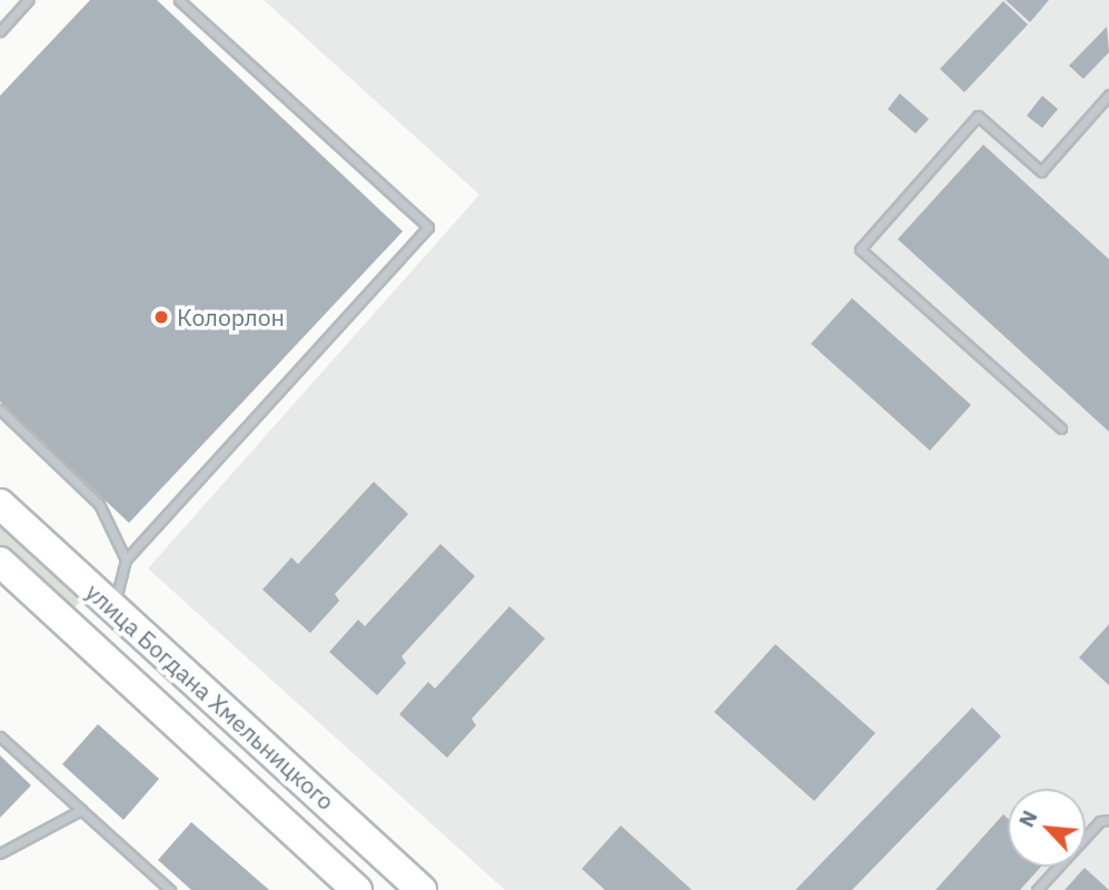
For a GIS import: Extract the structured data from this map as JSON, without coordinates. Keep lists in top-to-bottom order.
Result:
{
  "streets": {
    "highway": ["улица Богдана Хмельницкого"]
  },
  "places": ["Колорлон"],
  "north": "top left"
}
